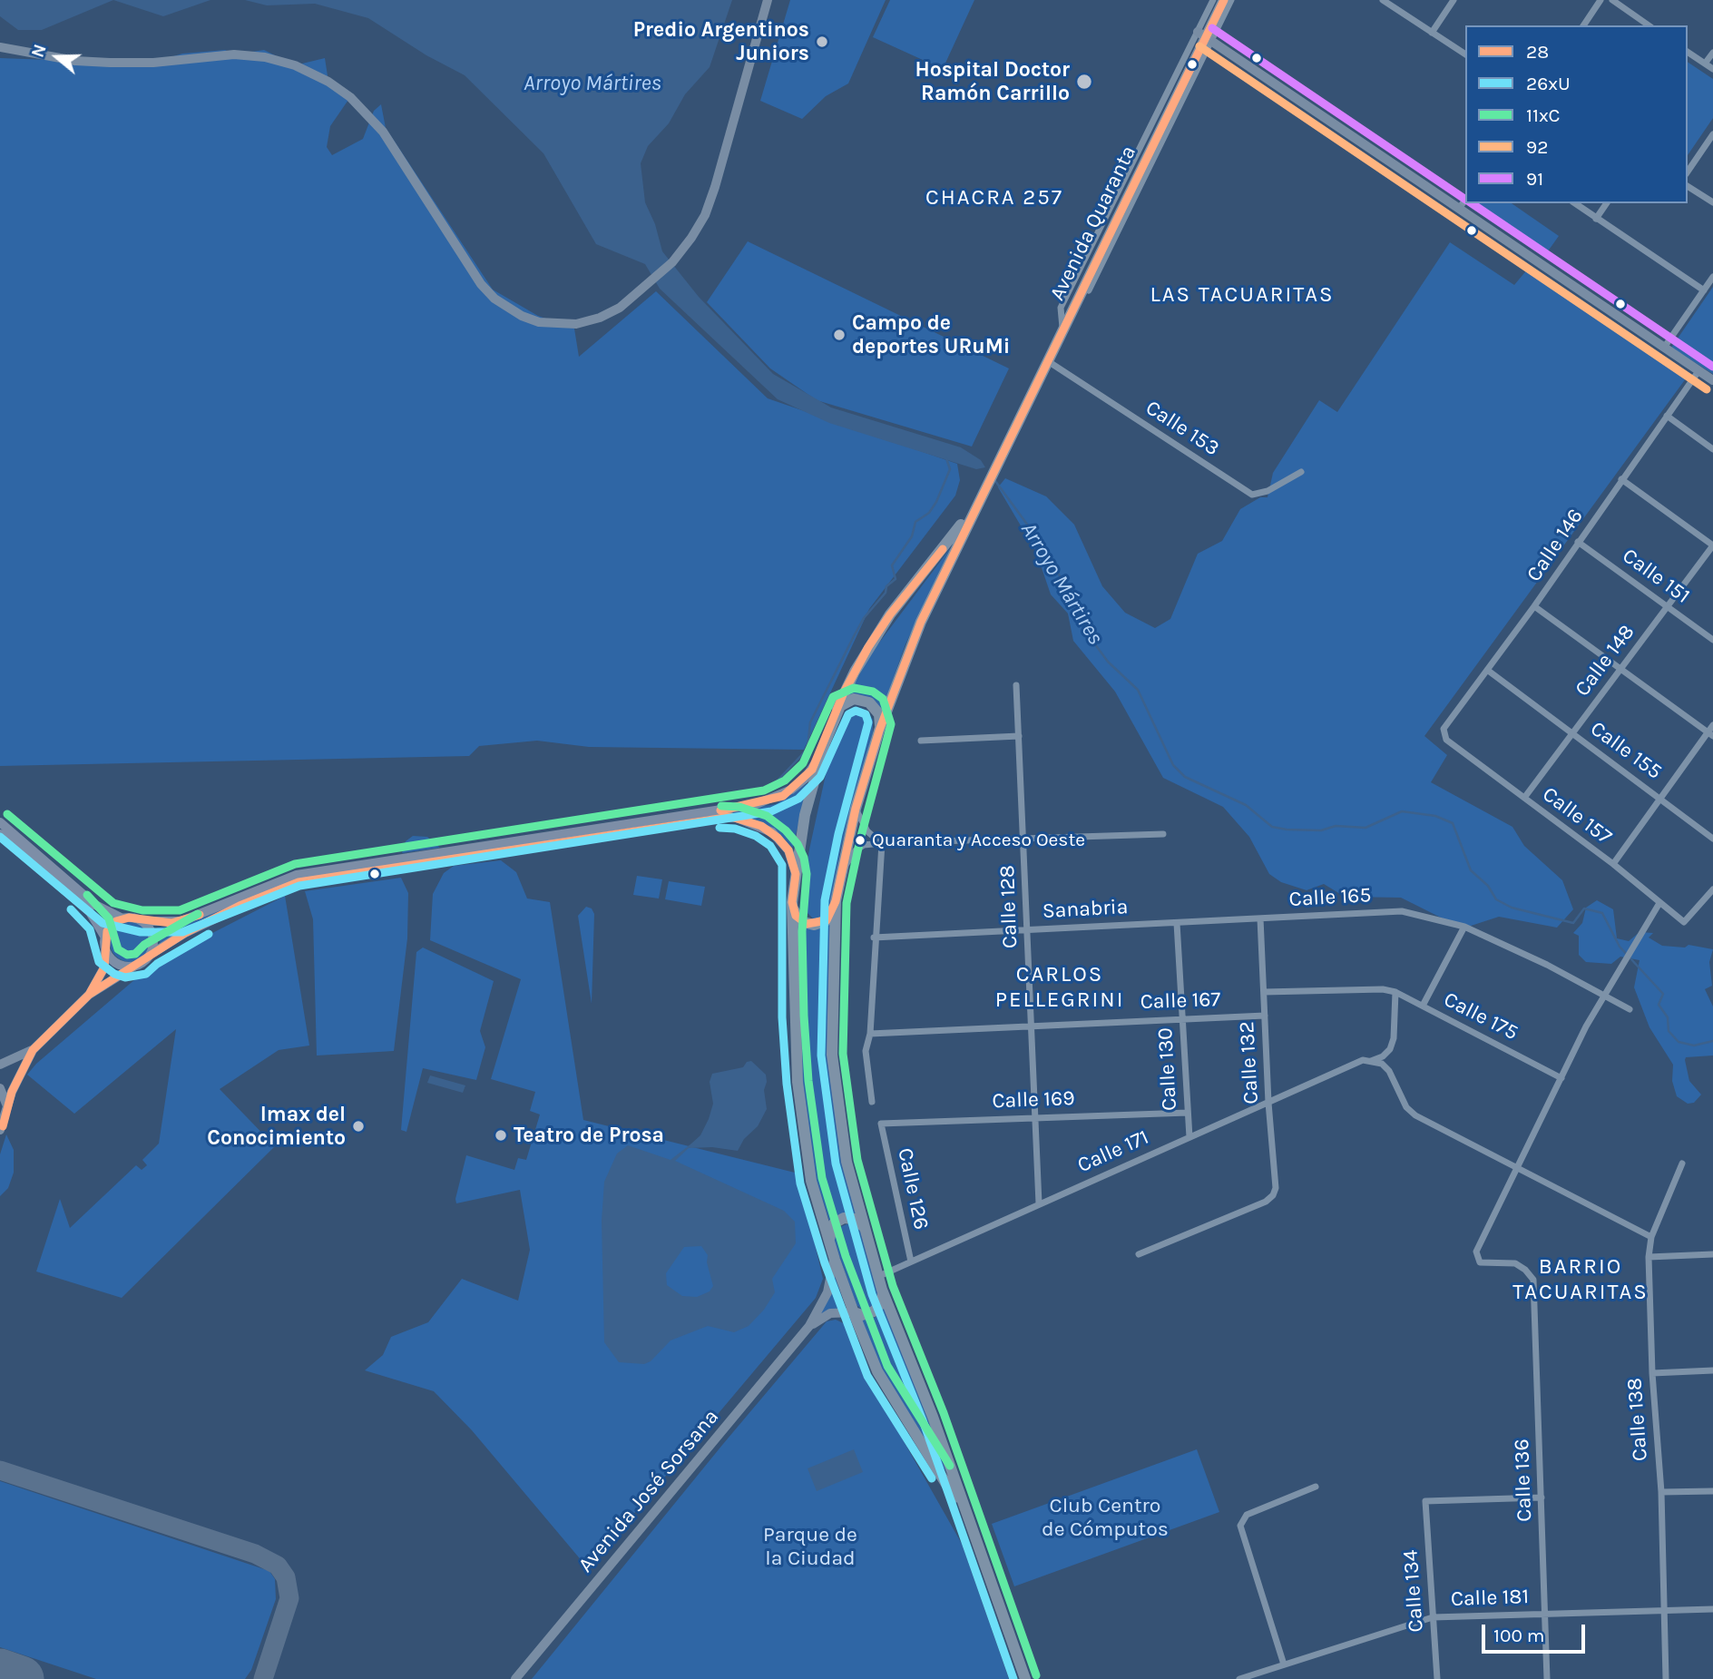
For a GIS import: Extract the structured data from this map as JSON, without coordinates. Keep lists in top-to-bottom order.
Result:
{
  "streets": {
    "highway": ["Avenida Quaranta"],
    "main road": ["Avenida José Sorsana"],
    "street": [
      "Calle 153",
      "Calle 146",
      "Calle 151",
      "Calle 148",
      "Calle 155",
      "Calle 157",
      "Calle 165",
      "Calle 128",
      "Sanabria",
      "Calle 167",
      "Calle 175",
      "Calle 132",
      "Calle 130",
      "Calle 169",
      "Calle 171",
      "Calle 126",
      "Calle 138",
      "Calle 136",
      "Calle 134",
      "Calle 181"
    ]
  },
  "crossings": [
    ["Avenida Quaranta", "Calle 153"],
    ["Calle 146", "Calle 151"],
    ["Calle 146", "Calle 155"],
    ["Calle 146", "Calle 157"],
    ["Calle 151", "Calle 148"],
    ["Calle 148", "Calle 155"],
    ["Calle 148", "Calle 157"],
    ["Calle 165", "Sanabria"],
    ["Calle 165", "Calle 132"],
    ["Calle 128", "Sanabria"],
    ["Calle 128", "Calle 167"],
    ["Calle 128", "Calle 169"],
    ["Calle 128", "Calle 171"],
    ["Sanabria", "Calle 132"],
    ["Sanabria", "Calle 130"],
    ["Calle 167", "Calle 132"],
    ["Calle 167", "Calle 130"],
    ["Calle 175", "Calle 132"],
    ["Calle 132", "Calle 171"],
    ["Calle 130", "Calle 169"],
    ["Calle 130", "Calle 171"],
    ["Calle 169", "Calle 126"],
    ["Calle 171", "Calle 126"],
    ["Calle 138", "Calle 181"],
    ["Calle 136", "Calle 134"],
    ["Calle 136", "Calle 181"],
    ["Calle 134", "Calle 181"]
  ],
  "districts": [
    "CHACRA 257",
    "LAS TACUARITAS",
    "CARLOS PELLEGRINI",
    "BARRIO TACUARITAS"
  ],
  "water": ["Arroyo Mártires"],
  "parks": ["Club Centro de Cómputos", "Parque de la Ciudad"],
  "places": [
    "Predio Argentinos Juniors",
    "Hospital Doctor Ramón Carrillo",
    "Campo de deportes URuMi",
    "Quaranta y Acceso Oeste",
    "Imax del Conocimiento",
    "Teatro de Prosa"
  ],
  "lines": [
    "transit line 28",
    "transit line 91",
    "transit line 92",
    "transit line 11xC",
    "transit line 26xU"
  ],
  "legend": [
    "28",
    "26xU",
    "11xC",
    "92",
    "91"
  ],
  "scale_bar": "100 m",
  "north": "left"
}
